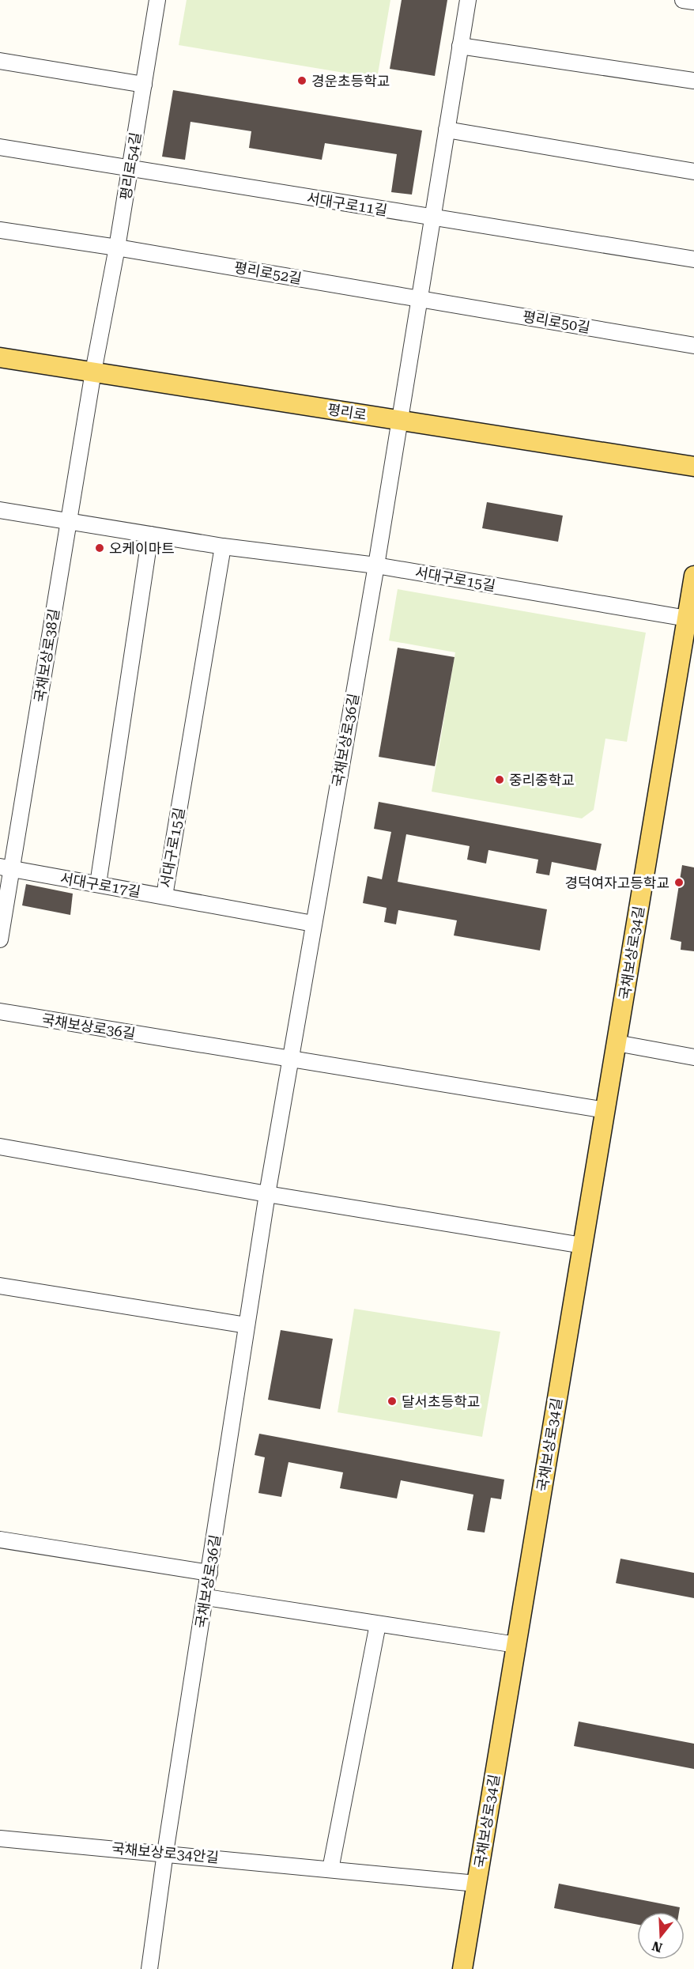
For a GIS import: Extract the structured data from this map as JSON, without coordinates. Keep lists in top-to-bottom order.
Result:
{
  "streets": {
    "main road": ["평리로", "국채보상로34길"],
    "street": [
      "평리로54길",
      "서대구로11길",
      "평리로52길",
      "평리로50길",
      "서대구로15길",
      "국채보상로38길",
      "국채보상로36길",
      "서대구로17길",
      "국채보상로34안길"
    ]
  },
  "crossings": [
    ["평리로54길", "서대구로11길"],
    ["평리로54길", "평리로52길"],
    ["평리로54길", "평리로"],
    ["평리로54길", "국채보상로38길"],
    ["평리로52길", "평리로50길"],
    ["평리로", "국채보상로38길"],
    ["평리로", "국채보상로36길"],
    ["서대구로15길", "국채보상로38길"],
    ["서대구로15길", "국채보상로36길"],
    ["서대구로15길", "서대구로17길"],
    ["서대구로15길", "국채보상로34길"],
    ["국채보상로38길", "서대구로17길"],
    ["국채보상로36길", "서대구로17길"],
    ["국채보상로36길", "국채보상로34안길"],
    ["국채보상로34길", "국채보상로34안길"]
  ],
  "places": [
    "경운초등학교",
    "오케이마트",
    "중리중학교",
    "경덕여자고등학교",
    "달서초등학교"
  ],
  "north": "bottom"
}
